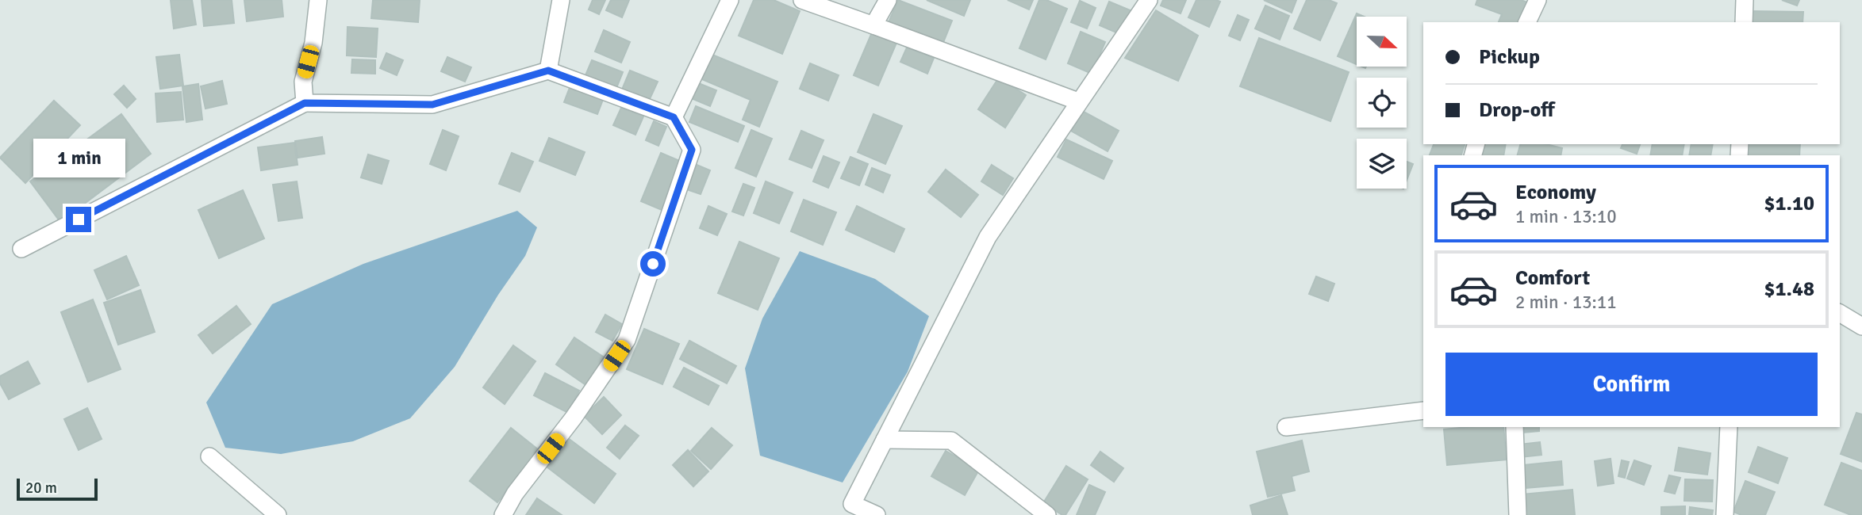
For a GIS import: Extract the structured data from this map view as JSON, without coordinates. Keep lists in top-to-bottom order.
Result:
{
  "scale_bar": "20 m",
  "north": "right",
  "page": {
    "banner": ["Pickup", "Drop-off"],
    "bubble": "1 min",
    "list": [
      {
        "name": "Economy",
        "note": "1 min · 13:10",
        "value": "$1.10"
      },
      {
        "name": "Comfort",
        "note": "2 min · 13:11",
        "value": "$1.48"
      }
    ],
    "buttons": "Confirm",
    "scale": "20 m"
  }
}
